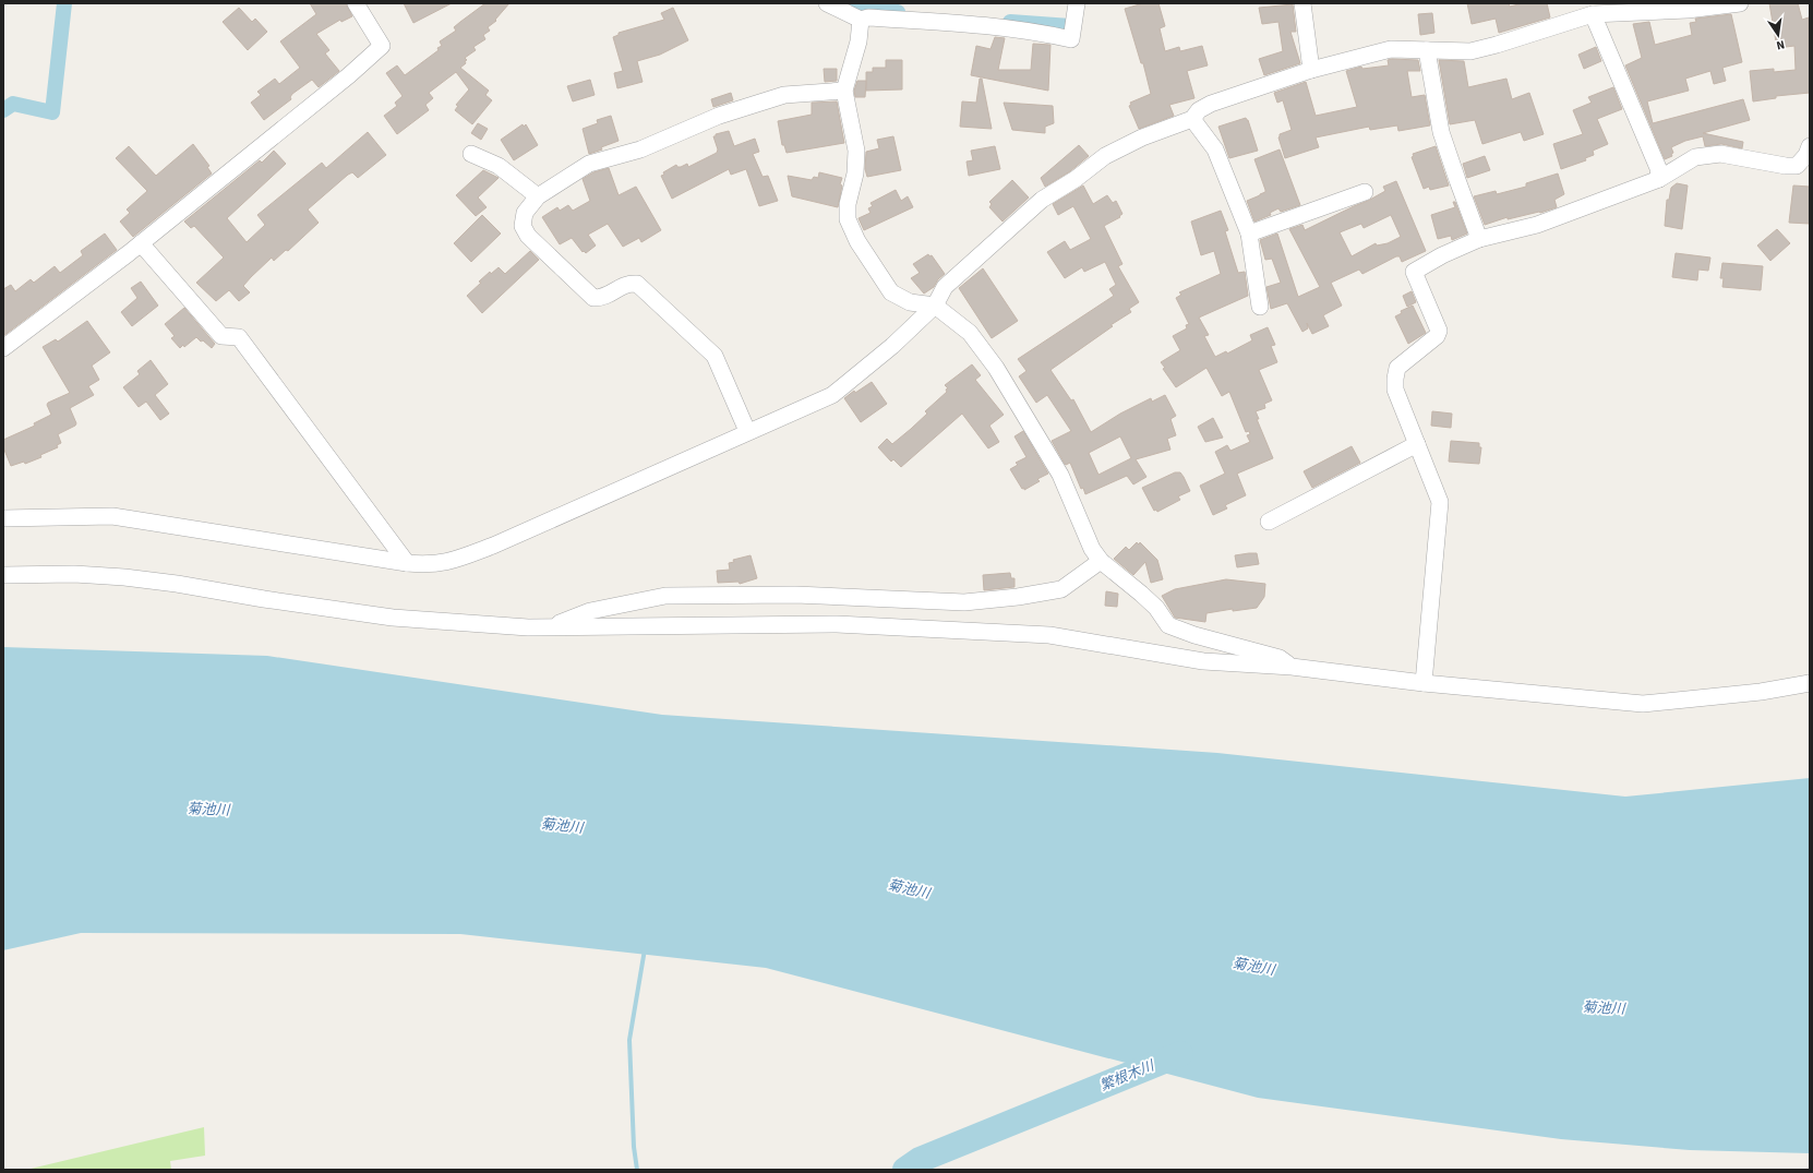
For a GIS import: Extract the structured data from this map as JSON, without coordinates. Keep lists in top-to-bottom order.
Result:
{
  "water": ["菊池川", "繁根木川"],
  "north": "bottom"
}
